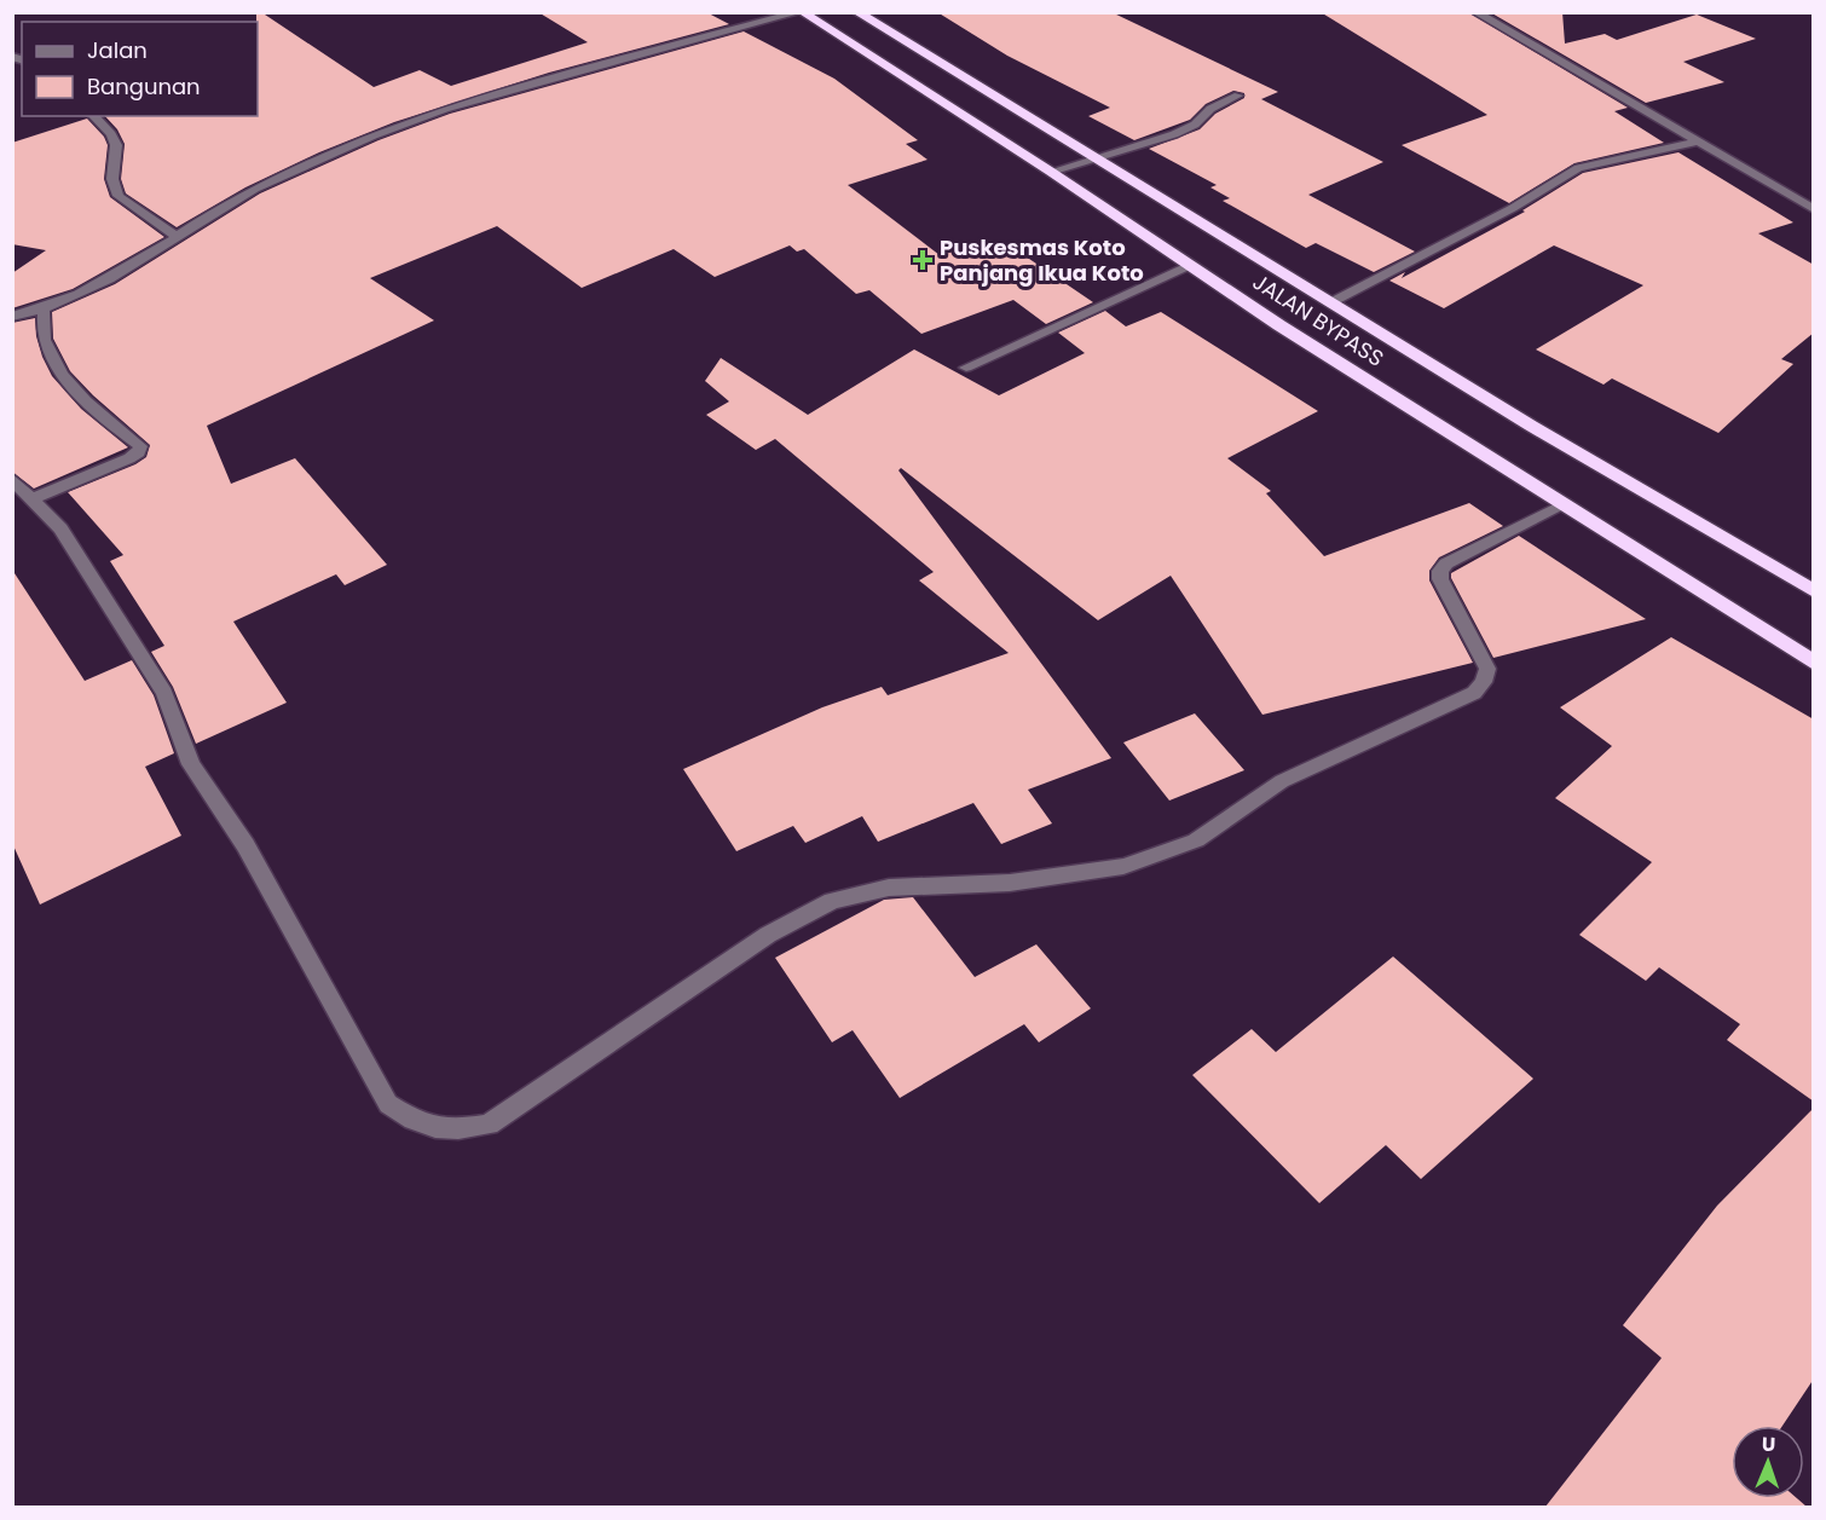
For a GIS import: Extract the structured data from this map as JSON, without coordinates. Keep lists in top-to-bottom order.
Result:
{
  "streets": {
    "highway": ["JALAN BYPASS"]
  },
  "places": {
    "health": ["Puskesmas Koto Panjang Ikua Koto"]
  },
  "legend": ["Jalan", "Bangunan"],
  "north": "top"
}
